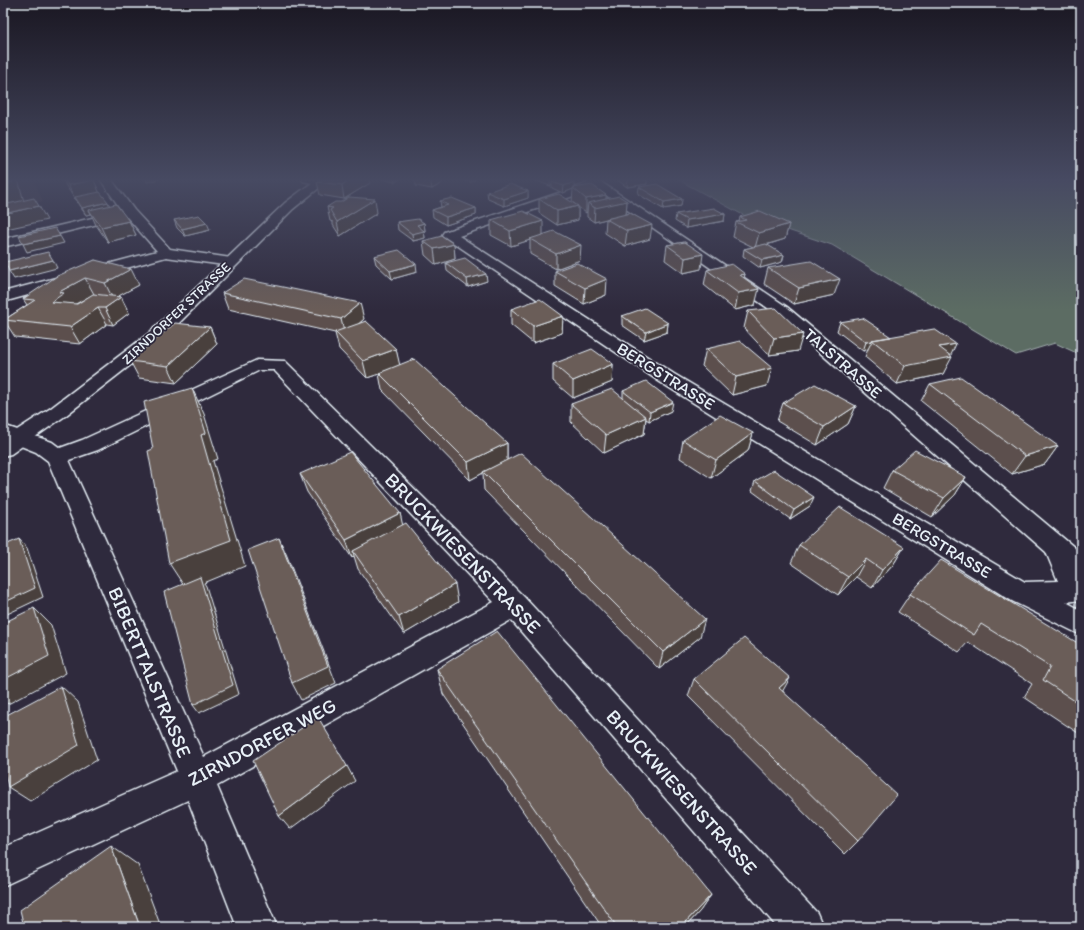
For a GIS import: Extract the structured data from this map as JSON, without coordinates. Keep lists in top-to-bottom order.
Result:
{
  "streets": {
    "street": [
      "ZIRNDORFER STRASSE",
      "TALSTRASSE",
      "BERGSTRASSE",
      "BRUCKWIESENSTRASSE",
      "BIBERTTALSTRASSE",
      "ZIRNDORFER WEG"
    ]
  },
  "crossings": [
    ["BRUCKWIESENSTRASSE", "BIBERTTALSTRASSE"],
    ["BRUCKWIESENSTRASSE", "ZIRNDORFER WEG"],
    ["BIBERTTALSTRASSE", "ZIRNDORFER WEG"]
  ]
}
